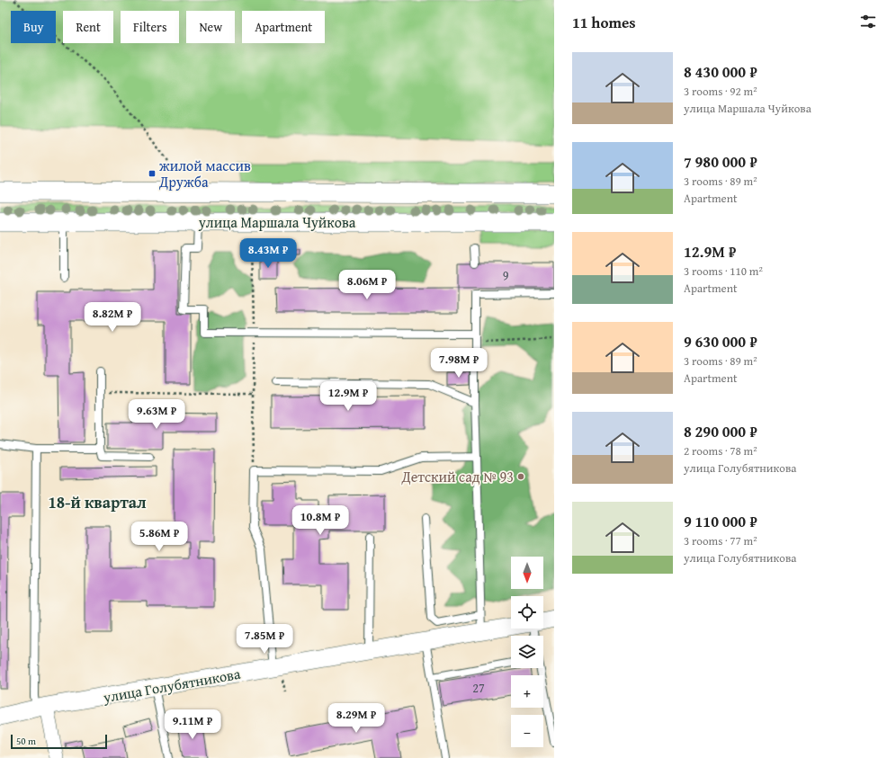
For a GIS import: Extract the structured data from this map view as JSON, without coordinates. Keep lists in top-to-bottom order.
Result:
{
  "streets": {
    "main road": ["улица Маршала Чуйкова"],
    "street": ["улица Голубятникова"]
  },
  "districts": ["18-й квартал"],
  "places": {
    "transit": ["жилой массив Дружба"],
    "other": ["Детский сад № 93"]
  },
  "house_numbers": ["9", "27"],
  "scale_bar": "50 m",
  "north": "bottom",
  "page": {
    "heading": "11 homes",
    "chip": [
      "Buy",
      "Rent",
      "Filters",
      "New",
      "Apartment"
    ],
    "list": [
      {
        "name": "8 430 000 ₽",
        "note": "3 rooms · 92 m² · улица Маршала Чуйкова"
      },
      {
        "name": "7 980 000 ₽",
        "note": "3 rooms · 89 m² · Apartment"
      },
      {
        "name": "12.9M ₽",
        "note": "3 rooms · 110 m² · Apartment"
      },
      {
        "name": "9 630 000 ₽",
        "note": "3 rooms · 89 m² · Apartment"
      },
      {
        "name": "8 290 000 ₽",
        "note": "2 rooms · 78 m² · улица Голубятникова"
      },
      {
        "name": "9 110 000 ₽",
        "note": "3 rooms · 77 m² · улица Голубятникова"
      }
    ],
    "price": [
      "8.43M ₽",
      "8.06M ₽",
      "8.82M ₽",
      "7.98M ₽",
      "12.9M ₽",
      "9.63M ₽",
      "10.8M ₽",
      "5.86M ₽",
      "7.85M ₽",
      "8.29M ₽",
      "9.11M ₽"
    ],
    "map_buttons": ["+", "−"],
    "scale": "50 m"
  }
}
